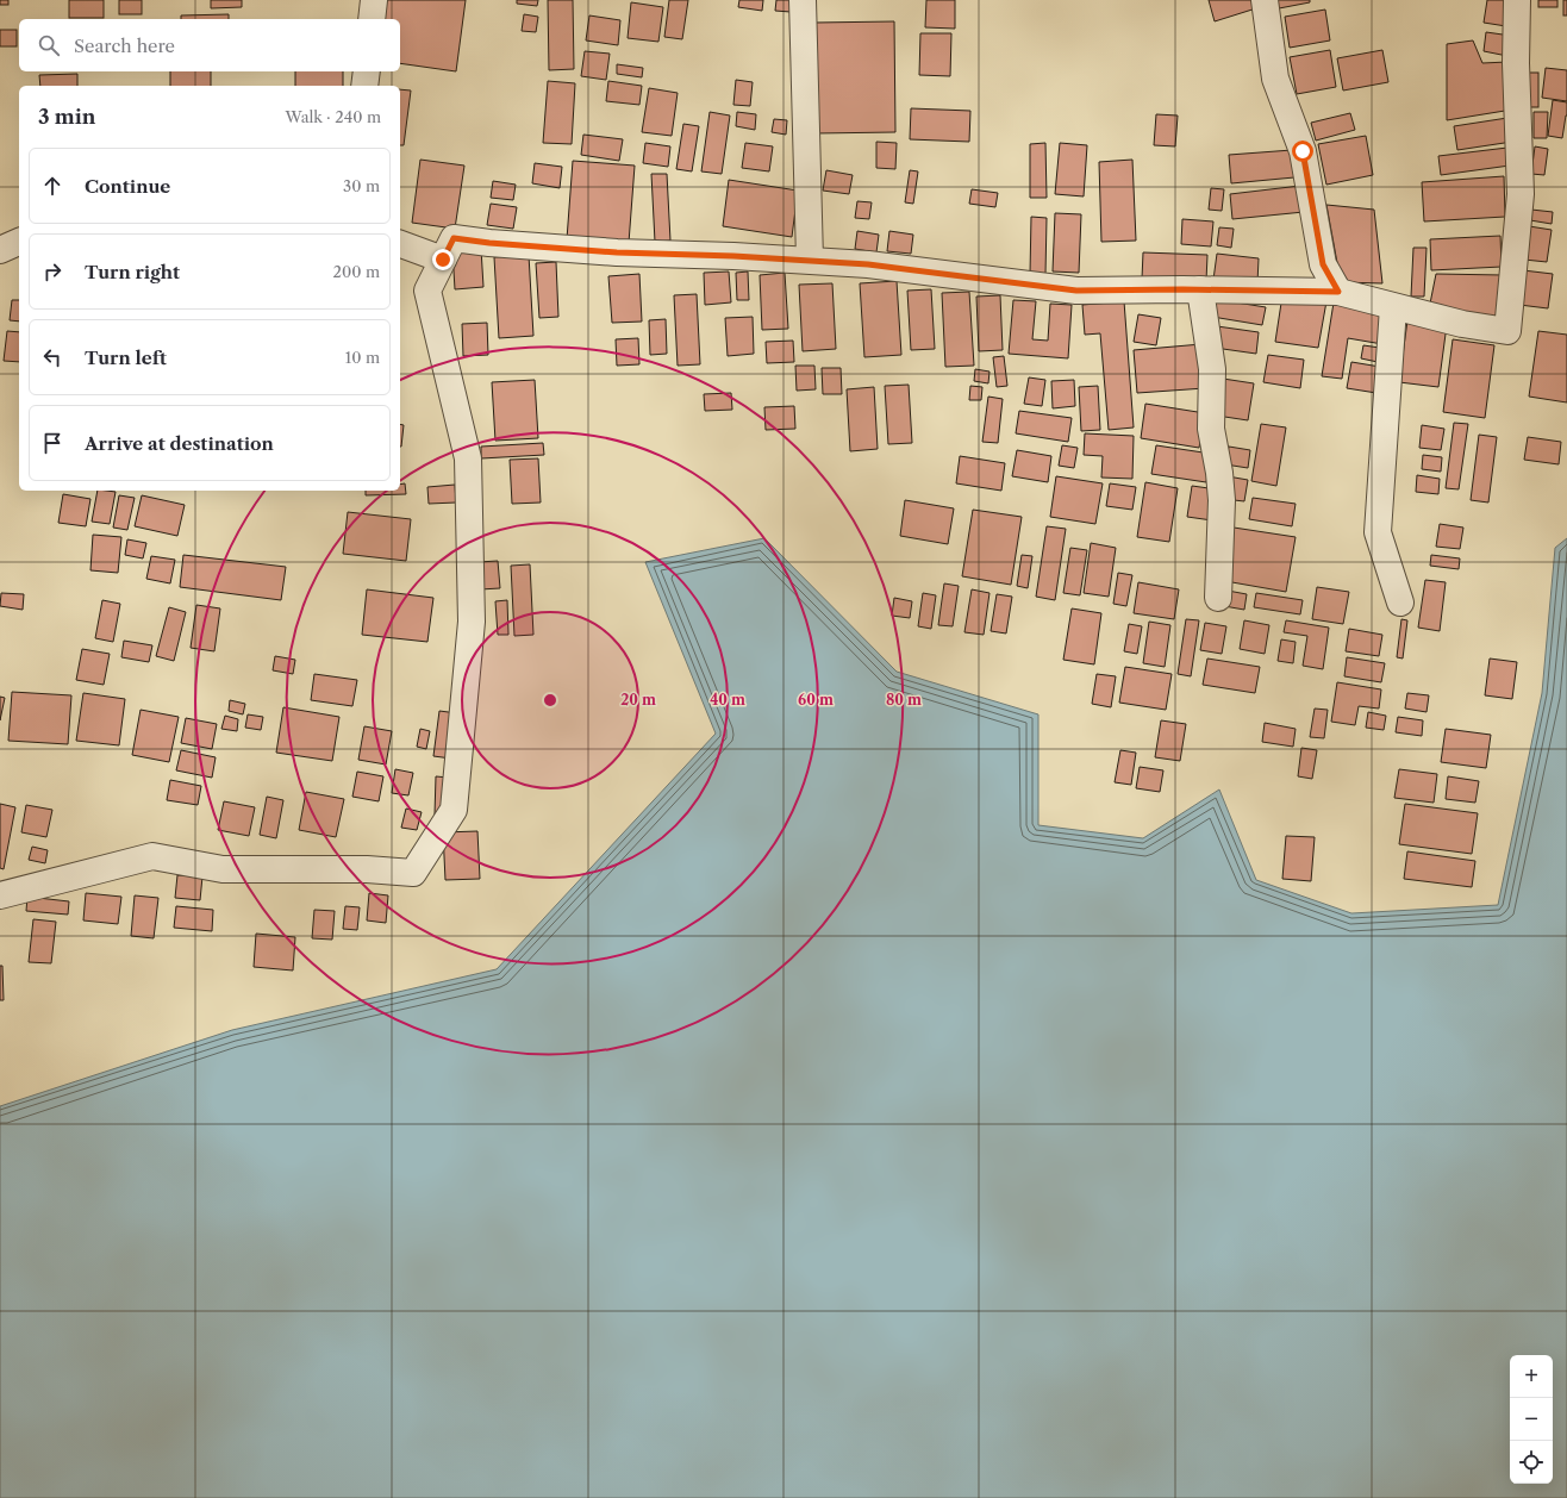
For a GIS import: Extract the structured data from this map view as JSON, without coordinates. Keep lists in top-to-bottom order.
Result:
{
  "page": {
    "search": "Search here",
    "heading": ["3 min", "Walk · 240 m"],
    "list": [
      ["Continue", "30 m"],
      ["Turn right", "200 m"],
      ["Turn left", "10 m"],
      "Arrive at destination"
    ],
    "map_buttons": ["+", "−"]
  },
  "rings": [
    "20 m",
    "40 m",
    "60 m",
    "80 m"
  ]
}
